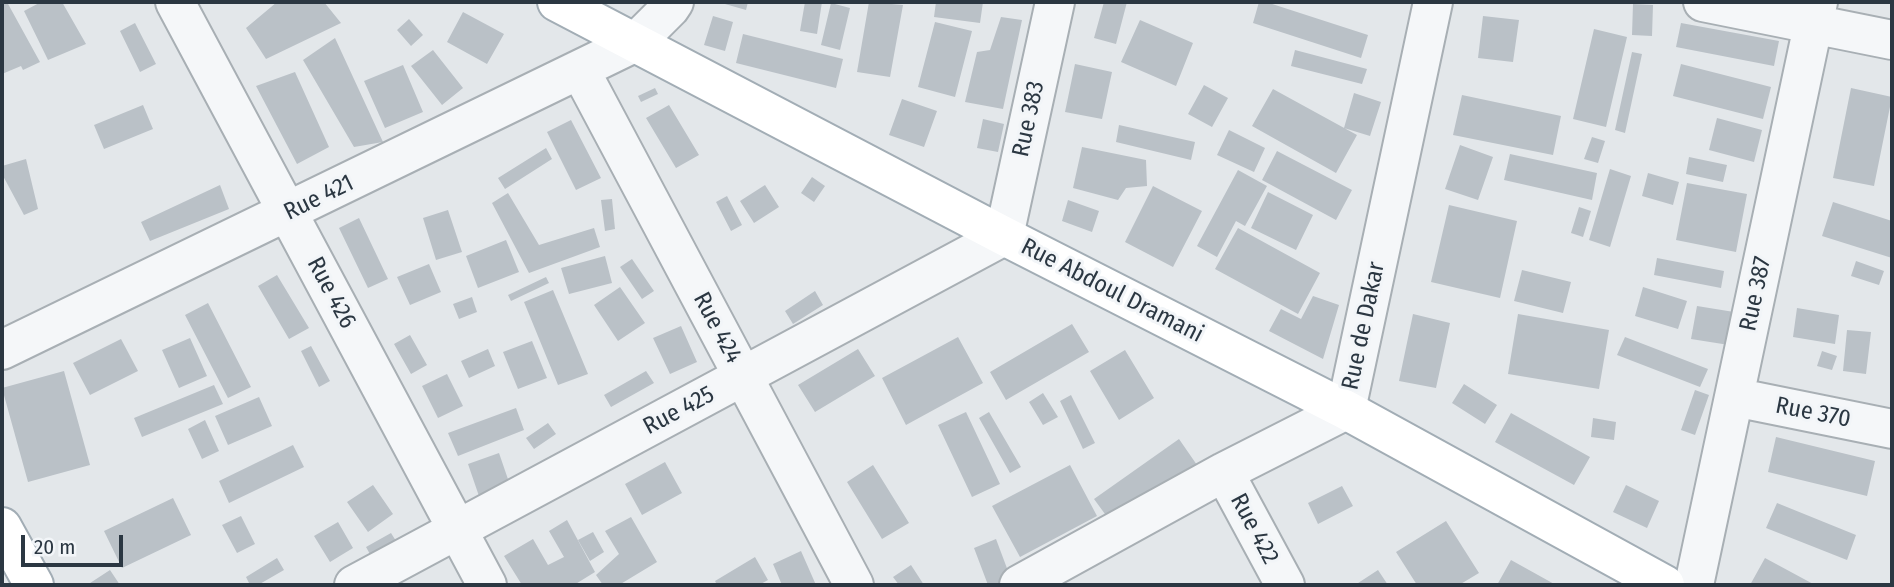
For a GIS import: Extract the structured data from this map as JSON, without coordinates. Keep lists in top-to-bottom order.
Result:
{
  "streets": {
    "main road": ["Rue Abdoul Dramani"],
    "street": [
      "Rue 383",
      "Rue 421",
      "Rue 426",
      "Rue 387",
      "Rue de Dakar",
      "Rue 424",
      "Rue 425",
      "Rue 370",
      "Rue 422"
    ]
  },
  "crossings": [
    ["Rue 383", "Rue Abdoul Dramani"],
    ["Rue 383", "Rue 425"],
    ["Rue 421", "Rue Abdoul Dramani"],
    ["Rue 421", "Rue 426"],
    ["Rue 421", "Rue 424"],
    ["Rue Abdoul Dramani", "Rue de Dakar"],
    ["Rue Abdoul Dramani", "Rue 425"],
    ["Rue 426", "Rue 425"],
    ["Rue 387", "Rue 370"],
    ["Rue de Dakar", "Rue 422"],
    ["Rue 424", "Rue 425"]
  ],
  "scale_bar": "20 m"
}
